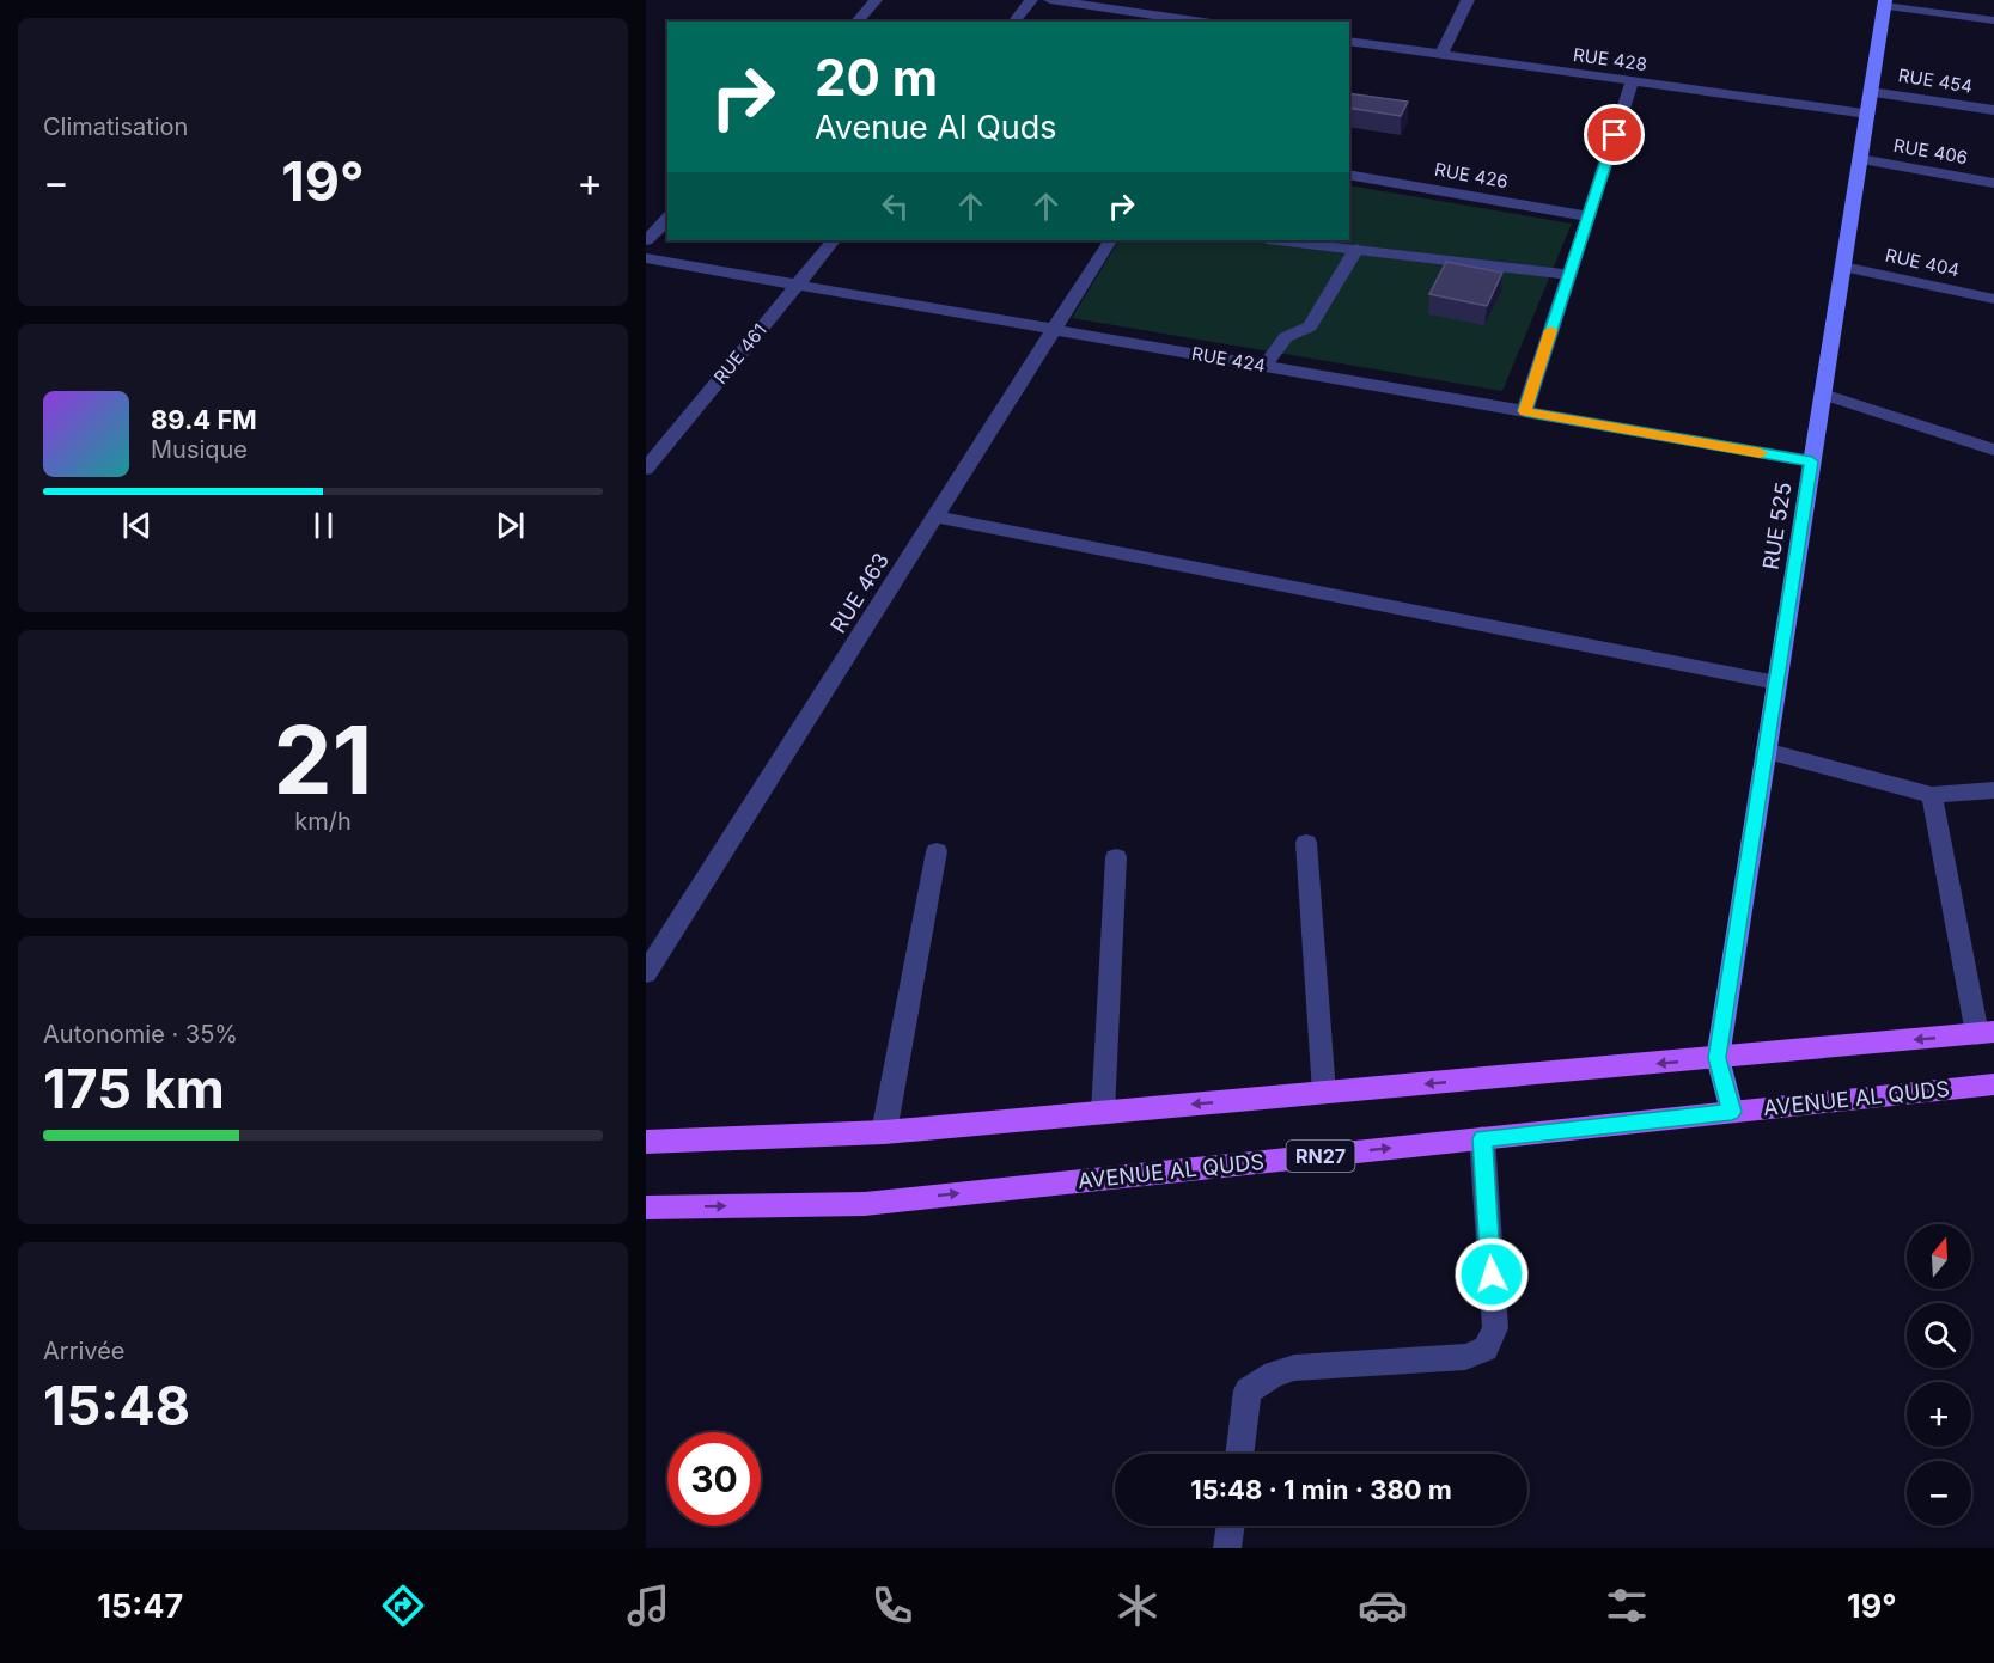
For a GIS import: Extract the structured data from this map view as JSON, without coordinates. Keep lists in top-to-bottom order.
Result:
{
  "streets": {
    "main road": ["AVENUE AL QUDS", "RN27"],
    "street": [
      "RUE 428",
      "RUE 454",
      "RUE 406",
      "RUE 426",
      "RUE 404",
      "RUE 461",
      "RUE 424",
      "RUE 525",
      "RUE 463"
    ]
  },
  "crossings": [
    ["RUE 428", "RUE 525"],
    ["RUE 454", "RUE 525"],
    ["RUE 406", "RUE 525"],
    ["RUE 404", "RUE 525"],
    ["RUE 461", "RUE 424"],
    ["RUE 424", "RUE 525"],
    ["RUE 424", "RUE 463"]
  ],
  "north": "top",
  "page": {
    "tile": [
      "Climatisation",
      ["21", "km/h"],
      ["Autonomie · 35%", "175 km"],
      ["Arrivée", "15:48"]
    ],
    "turn": ["20 m", "Avenue Al Quds"],
    "heat": ["−", "19°", "+"],
    "song": ["89.4 FM", "Musique"],
    "map_buttons": ["+", "−"],
    "limit": "30",
    "trip": "15:48 · 1 min · 380 m",
    "tabs": ["15:47", "19°"]
  }
}
